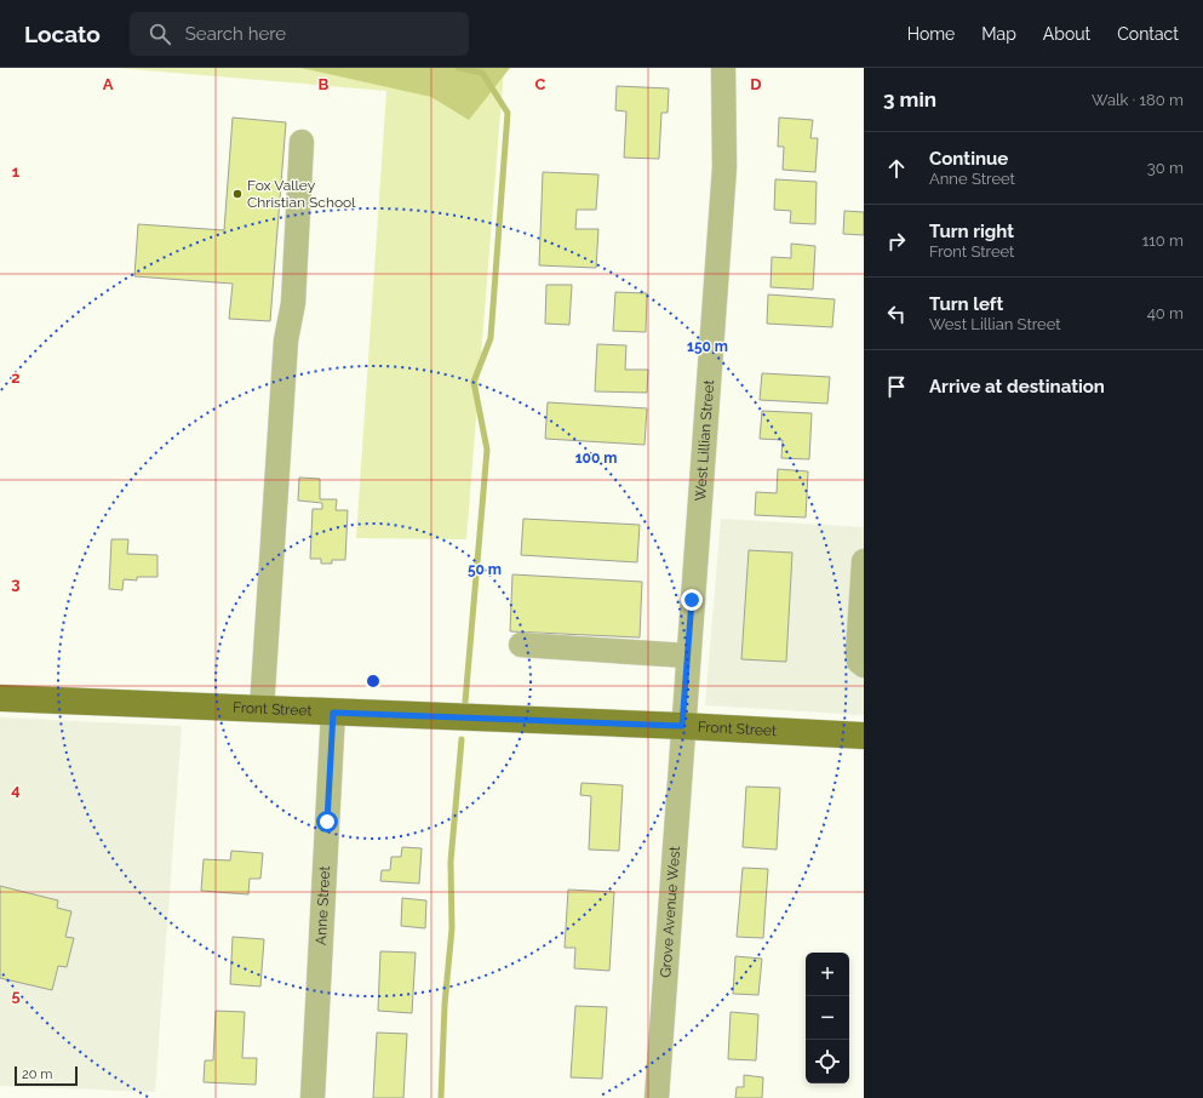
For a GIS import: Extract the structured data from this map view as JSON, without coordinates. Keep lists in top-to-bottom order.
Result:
{
  "streets": {
    "main road": ["Front Street"],
    "street": ["West Lillian Street", "Anne Street", "Grove Avenue West"]
  },
  "crossings": [
    ["West Lillian Street", "Front Street"],
    ["West Lillian Street", "Grove Avenue West"],
    ["Front Street", "Anne Street"],
    ["Front Street", "Grove Avenue West"]
  ],
  "places": ["Fox Valley Christian School"],
  "scale_bar": "20 m",
  "page": {
    "header": "Locato",
    "search": "Search here",
    "nav": [
      "Home",
      "Map",
      "About",
      "Contact"
    ],
    "heading": ["3 min", "Walk · 180 m"],
    "list": [
      ["Continue", "Anne Street", "30 m"],
      ["Turn right", "Front Street", "110 m"],
      ["Turn left", "West Lillian Street", "40 m"],
      "Arrive at destination"
    ],
    "map_buttons": ["+", "−"],
    "scale": "20 m"
  },
  "grid": {
    "columns": [
      "A",
      "B",
      "C",
      "D"
    ],
    "rows": [
      "1",
      "2",
      "3",
      "4",
      "5"
    ]
  },
  "rings": ["150 m", "100 m", "50 m"]
}
